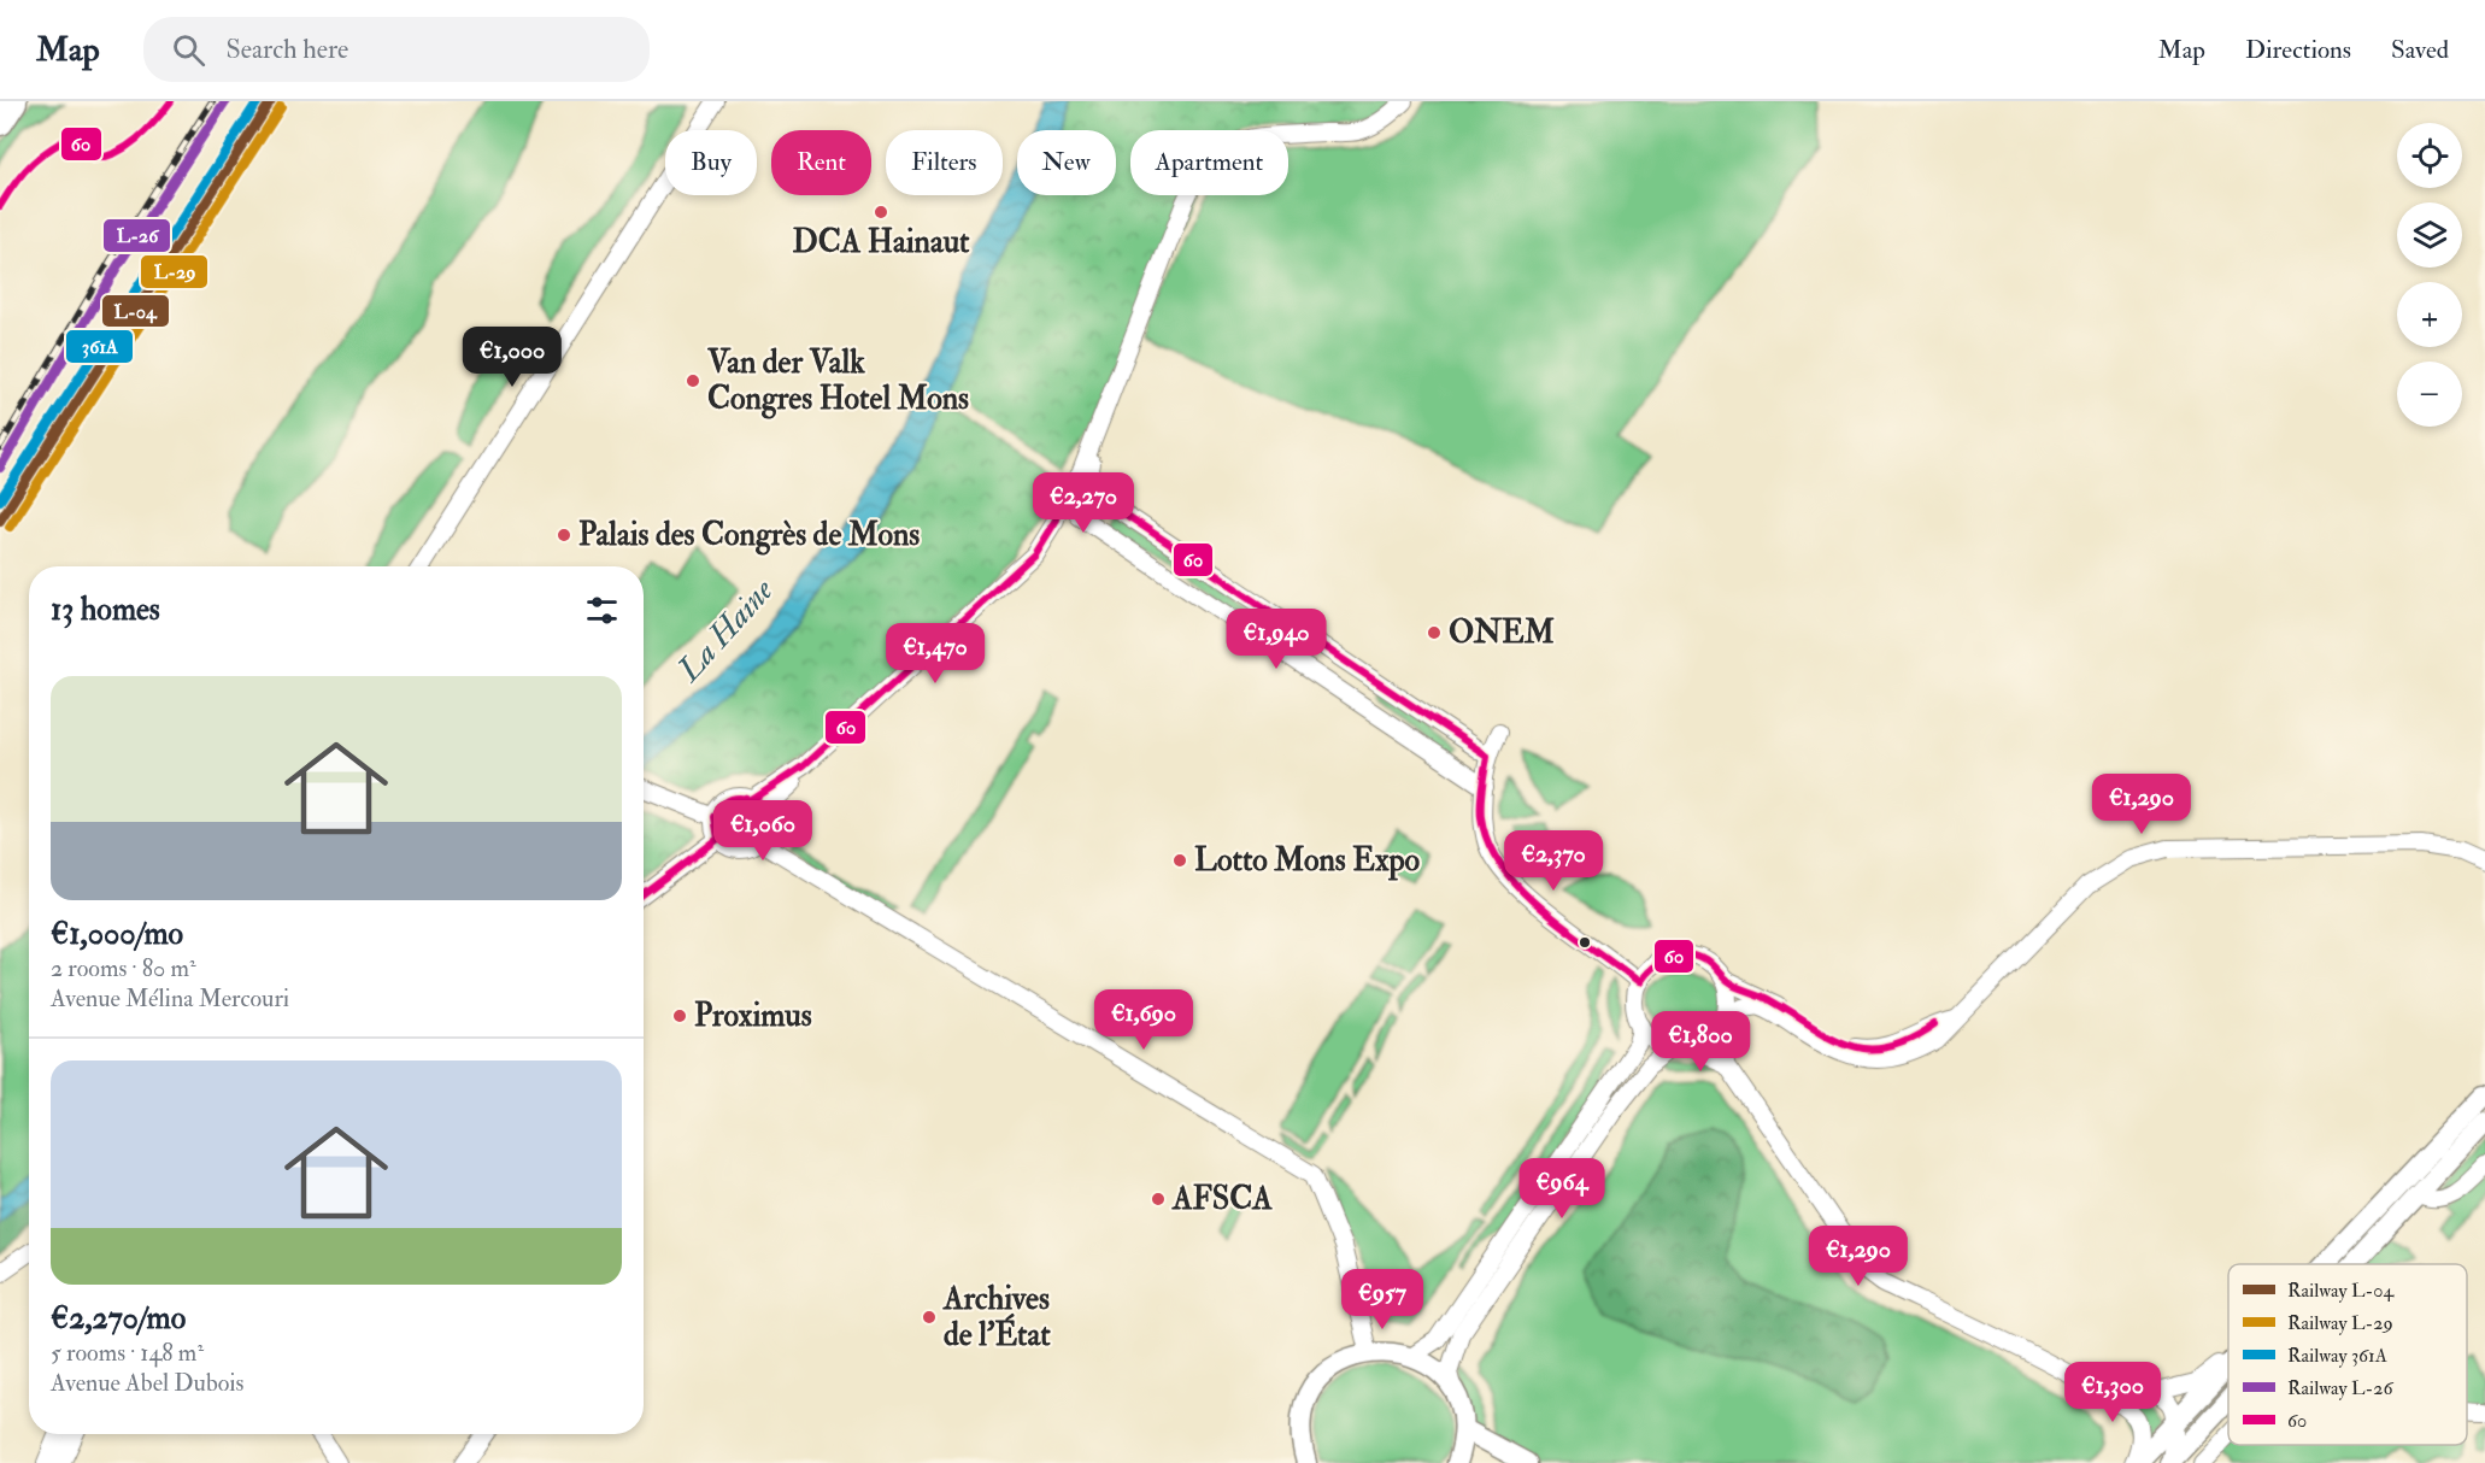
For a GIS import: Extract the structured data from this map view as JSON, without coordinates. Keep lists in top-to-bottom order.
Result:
{
  "water": ["La Haine"],
  "places": [
    "DCA Hainaut",
    "Van der Valk Congres Hotel Mons",
    "Palais des Congrès de Mons",
    "ONEM",
    "Lotto Mons Expo",
    "Proximus",
    "AFSCA",
    "Archives de l'État"
  ],
  "lines": [
    "rail line L-04",
    "rail line 361A",
    "rail line L-26",
    "transit line 60",
    "rail line L-29"
  ],
  "legend": [
    "Railway L-04",
    "Railway L-29",
    "Railway 361A",
    "Railway L-26",
    "60"
  ],
  "page": {
    "header": "Map",
    "search": "Search here",
    "nav": ["Map", "Directions", "Saved"],
    "map_buttons": ["+", "−"],
    "chip": [
      "Buy",
      "Rent",
      "Filters",
      "New",
      "Apartment"
    ],
    "price": [
      "€1,000",
      "€2,270",
      "€1,940",
      "€1,470",
      "€1,290",
      "€1,060",
      "€2,370",
      "€1,690",
      "€1,800",
      "€964",
      "€1,290",
      "€957",
      "€1,300"
    ],
    "heading": "13 homes",
    "list": [
      {
        "name": "€1,000/mo",
        "note": "2 rooms · 80 m² · Avenue Mélina Mercouri"
      },
      {
        "name": "€2,270/mo",
        "note": "5 rooms · 148 m² · Avenue Abel Dubois"
      }
    ]
  }
}
